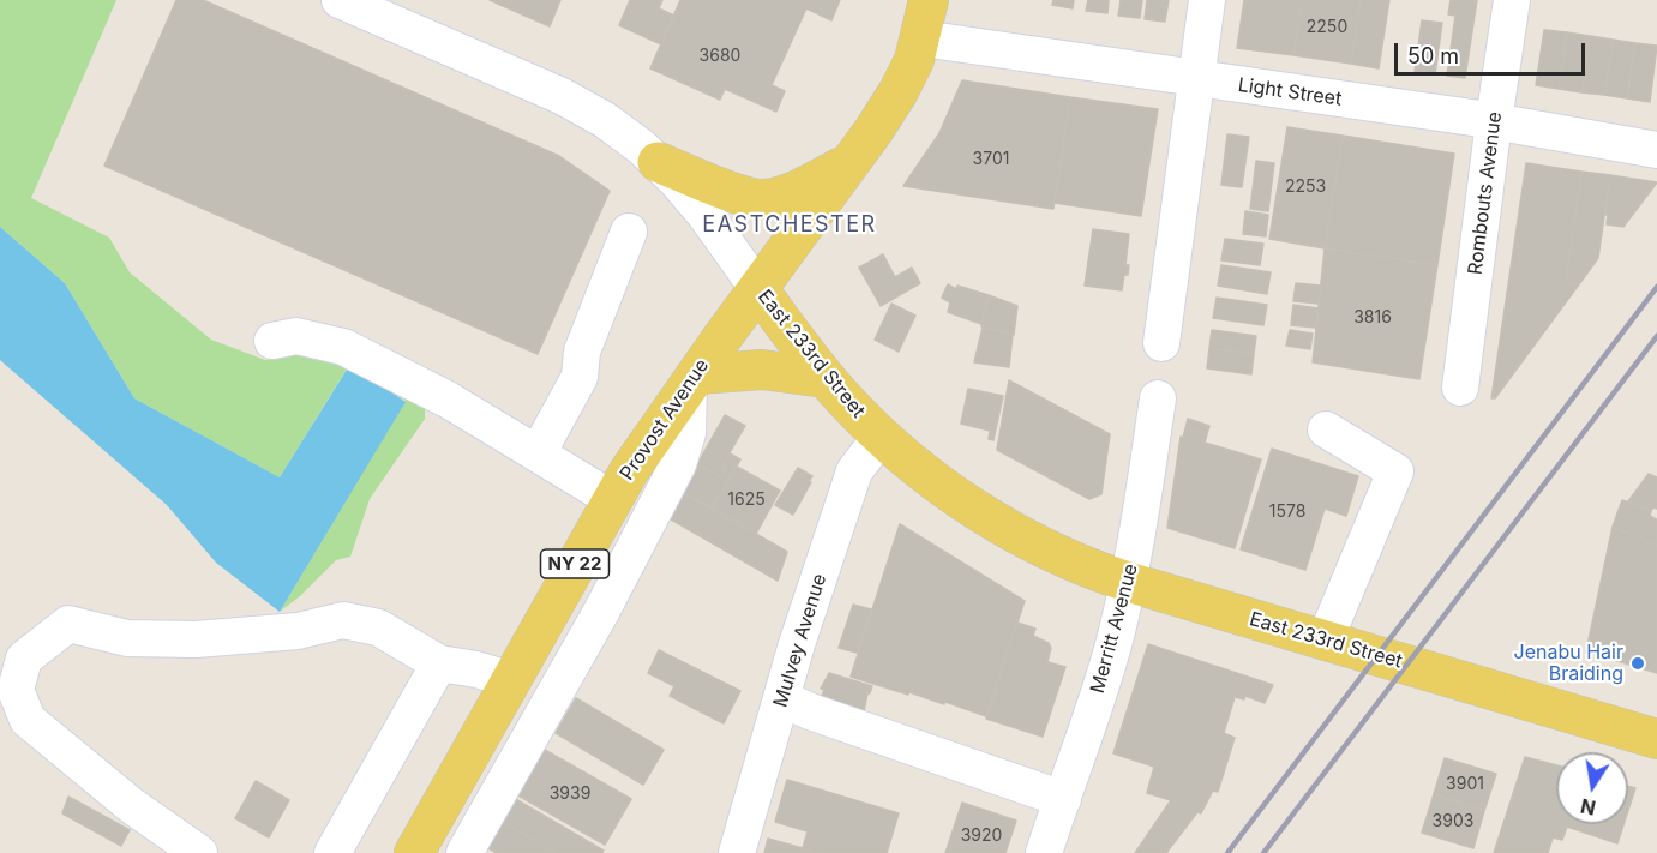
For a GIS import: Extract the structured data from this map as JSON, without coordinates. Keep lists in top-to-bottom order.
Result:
{
  "streets": {
    "main road": ["East 233rd Street", "Provost Avenue", "NY 22"],
    "street": [
      "Light Street",
      "Rombouts Avenue",
      "Merritt Avenue",
      "Mulvey Avenue"
    ]
  },
  "crossings": [
    ["Light Street", "Rombouts Avenue"],
    ["Light Street", "Provost Avenue"],
    ["East 233rd Street", "Provost Avenue"],
    ["East 233rd Street", "Merritt Avenue"],
    ["East 233rd Street", "Mulvey Avenue"]
  ],
  "districts": ["EASTCHESTER"],
  "places": ["Jenabu Hair Braiding"],
  "house_numbers": [
    "2250",
    "3680",
    "3701",
    "2253",
    "3816",
    "1625",
    "1578",
    "3901",
    "3939",
    "3903",
    "3920"
  ],
  "scale_bar": "50 m",
  "north": "bottom"
}
